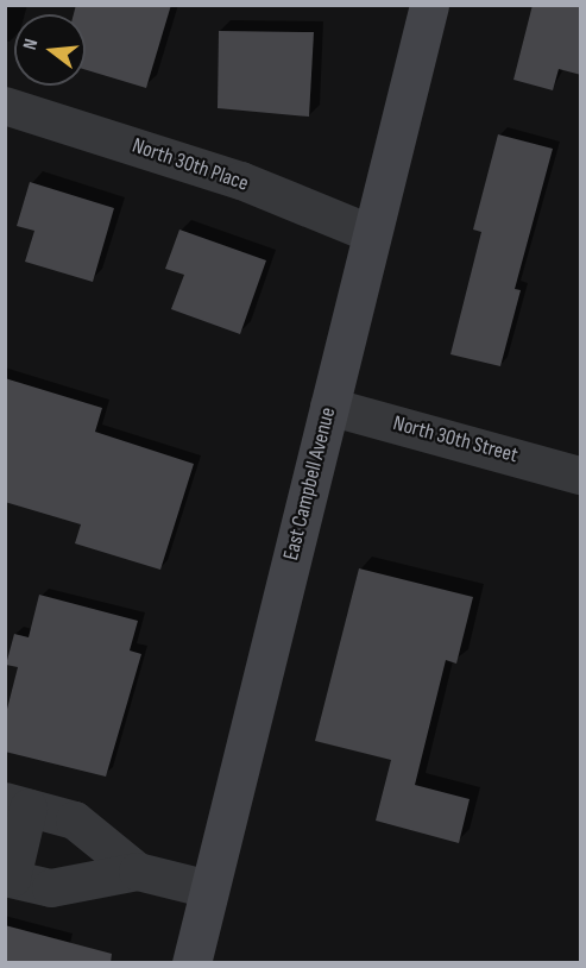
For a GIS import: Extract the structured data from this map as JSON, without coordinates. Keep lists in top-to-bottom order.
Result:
{
  "streets": {
    "street": ["North 30th Place", "North 30th Street", "East Campbell Avenue"]
  },
  "crossings": [
    ["North 30th Place", "East Campbell Avenue"],
    ["North 30th Street", "East Campbell Avenue"]
  ],
  "north": "left"
}
